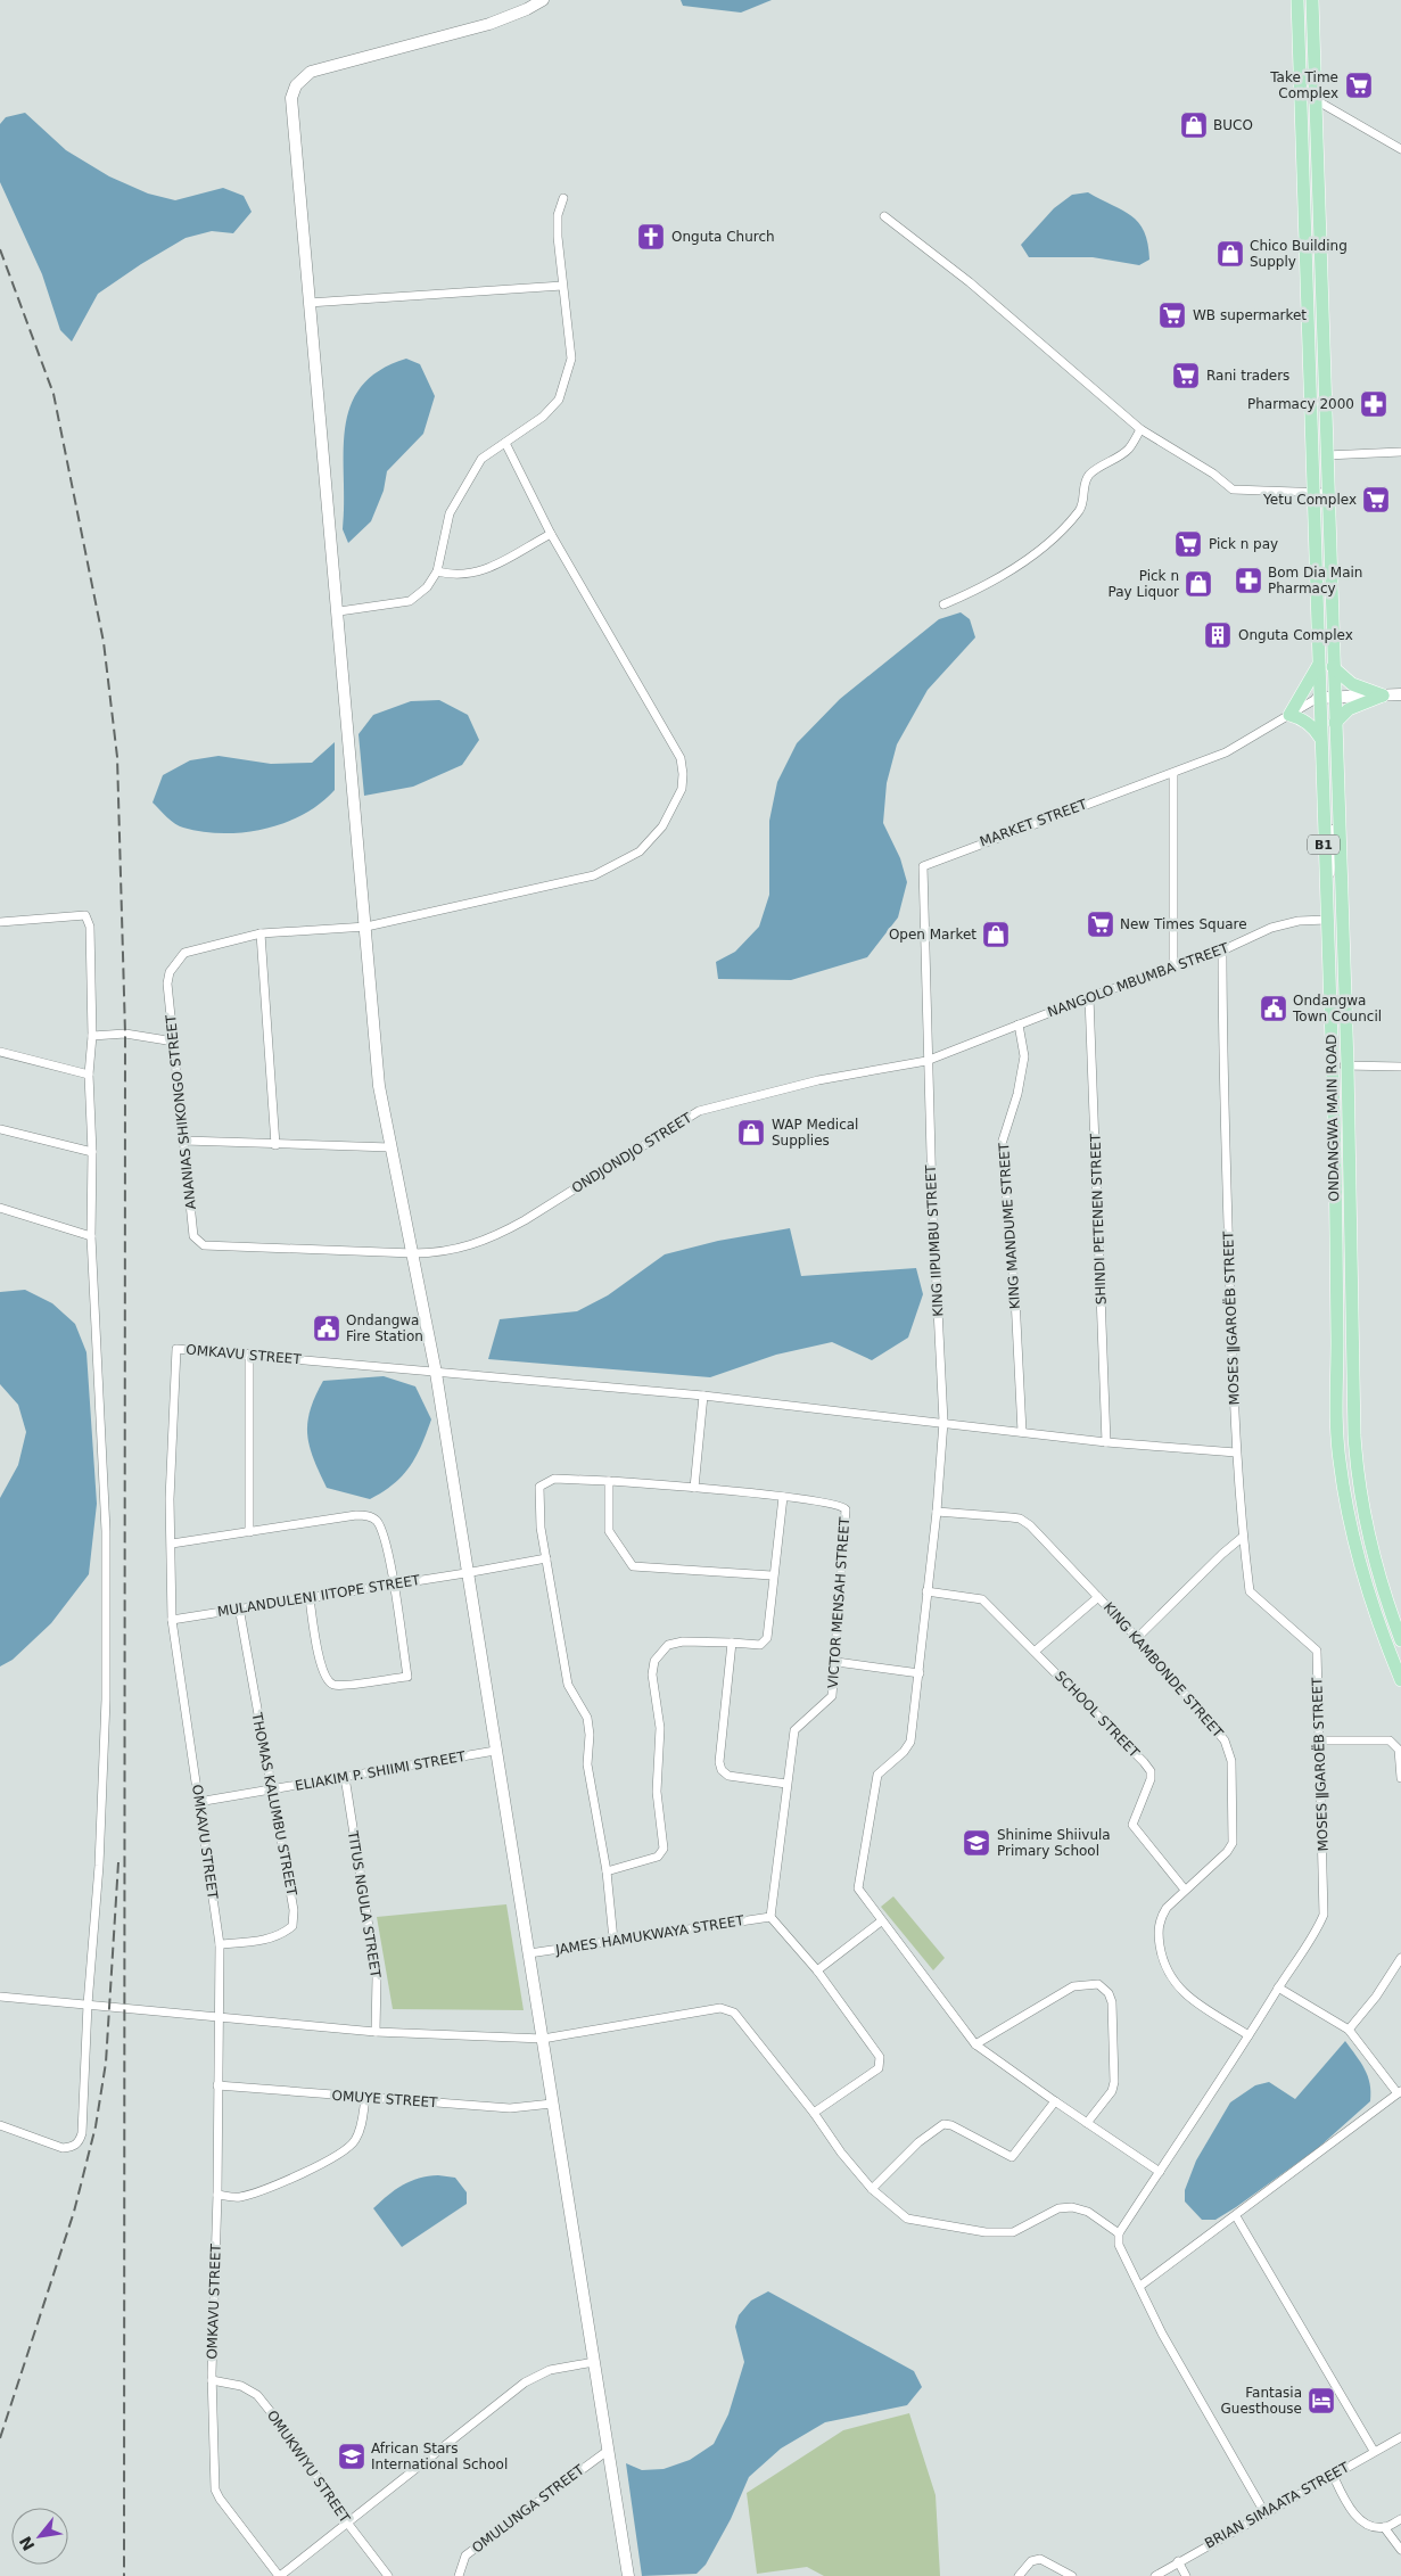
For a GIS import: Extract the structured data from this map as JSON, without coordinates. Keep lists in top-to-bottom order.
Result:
{
  "streets": {
    "main road": ["B1", "ONDANGWA MAIN ROAD"],
    "street": [
      "MARKET STREET",
      "NANGOLO MBUMBA STREET",
      "ANANIAS SHIKONGO STREET",
      "ONDJONDJO STREET",
      "SHINDI PETENEN STREET",
      "KING MANDUME STREET",
      "KING IIPUMBU STREET",
      "MOSES ǁGAROËB STREET",
      "OMKAVU STREET",
      "MULANDULENI IITOPE STREET",
      "VICTOR MENSAH STREET",
      "KING KAMBONDE STREET",
      "SCHOOL STREET",
      "ELIAKIM P. SHIIMI STREET",
      "THOMAS KALUMBU STREET",
      "TITUS NGULA STREET",
      "JAMES HAMUKWAYA STREET",
      "OMUYE STREET",
      "OMUKWIYU STREET",
      "BRIAN SIMAATA STREET",
      "OMULUNGA STREET"
    ]
  },
  "crossings": [
    ["MARKET STREET", "NANGOLO MBUMBA STREET"],
    ["MARKET STREET", "ONDANGWA MAIN ROAD"],
    ["MARKET STREET", "ONDJONDJO STREET"],
    ["MARKET STREET", "KING IIPUMBU STREET"],
    ["NANGOLO MBUMBA STREET", "ONDANGWA MAIN ROAD"],
    ["NANGOLO MBUMBA STREET", "ONDJONDJO STREET"],
    ["NANGOLO MBUMBA STREET", "SHINDI PETENEN STREET"],
    ["NANGOLO MBUMBA STREET", "KING MANDUME STREET"],
    ["NANGOLO MBUMBA STREET", "KING IIPUMBU STREET"],
    ["NANGOLO MBUMBA STREET", "MOSES ǁGAROËB STREET"],
    ["ANANIAS SHIKONGO STREET", "ONDJONDJO STREET"],
    ["ONDJONDJO STREET", "KING IIPUMBU STREET"],
    ["SHINDI PETENEN STREET", "OMKAVU STREET"],
    ["KING MANDUME STREET", "OMKAVU STREET"],
    ["KING IIPUMBU STREET", "MOSES ǁGAROËB STREET"],
    ["KING IIPUMBU STREET", "OMKAVU STREET"],
    ["KING IIPUMBU STREET", "KING KAMBONDE STREET"],
    ["KING IIPUMBU STREET", "SCHOOL STREET"],
    ["MOSES ǁGAROËB STREET", "OMKAVU STREET"],
    ["MOSES ǁGAROËB STREET", "KING KAMBONDE STREET"],
    ["OMKAVU STREET", "MULANDULENI IITOPE STREET"],
    ["OMKAVU STREET", "ELIAKIM P. SHIIMI STREET"],
    ["OMKAVU STREET", "THOMAS KALUMBU STREET"],
    ["OMKAVU STREET", "OMUYE STREET"],
    ["OMKAVU STREET", "OMUKWIYU STREET"],
    ["MULANDULENI IITOPE STREET", "VICTOR MENSAH STREET"],
    ["MULANDULENI IITOPE STREET", "THOMAS KALUMBU STREET"],
    ["VICTOR MENSAH STREET", "JAMES HAMUKWAYA STREET"],
    ["KING KAMBONDE STREET", "SCHOOL STREET"],
    ["ELIAKIM P. SHIIMI STREET", "THOMAS KALUMBU STREET"],
    ["ELIAKIM P. SHIIMI STREET", "TITUS NGULA STREET"]
  ],
  "places": {
    "supermarket": [
      "Take Time Complex",
      "WB supermarket",
      "Rani traders",
      "Yetu Complex",
      "Pick n pay",
      "New Times Square"
    ],
    "shop": [
      "BUCO",
      "Chico Building Supply",
      "Pick n Pay Liquor",
      "Open Market",
      "WAP Medical Supplies"
    ],
    "church": ["Onguta Church"],
    "pharmacy": ["Pharmacy 2000", "Bom Dia Main Pharmacy"],
    "building": ["Onguta Complex"],
    "public building": ["Ondangwa Town Council", "Ondangwa Fire Station"],
    "school or university": ["Shinime Shiivula Primary School", "African Stars International School"],
    "hotel": ["Fantasia Guesthouse"]
  },
  "north": "bottom left"
}
